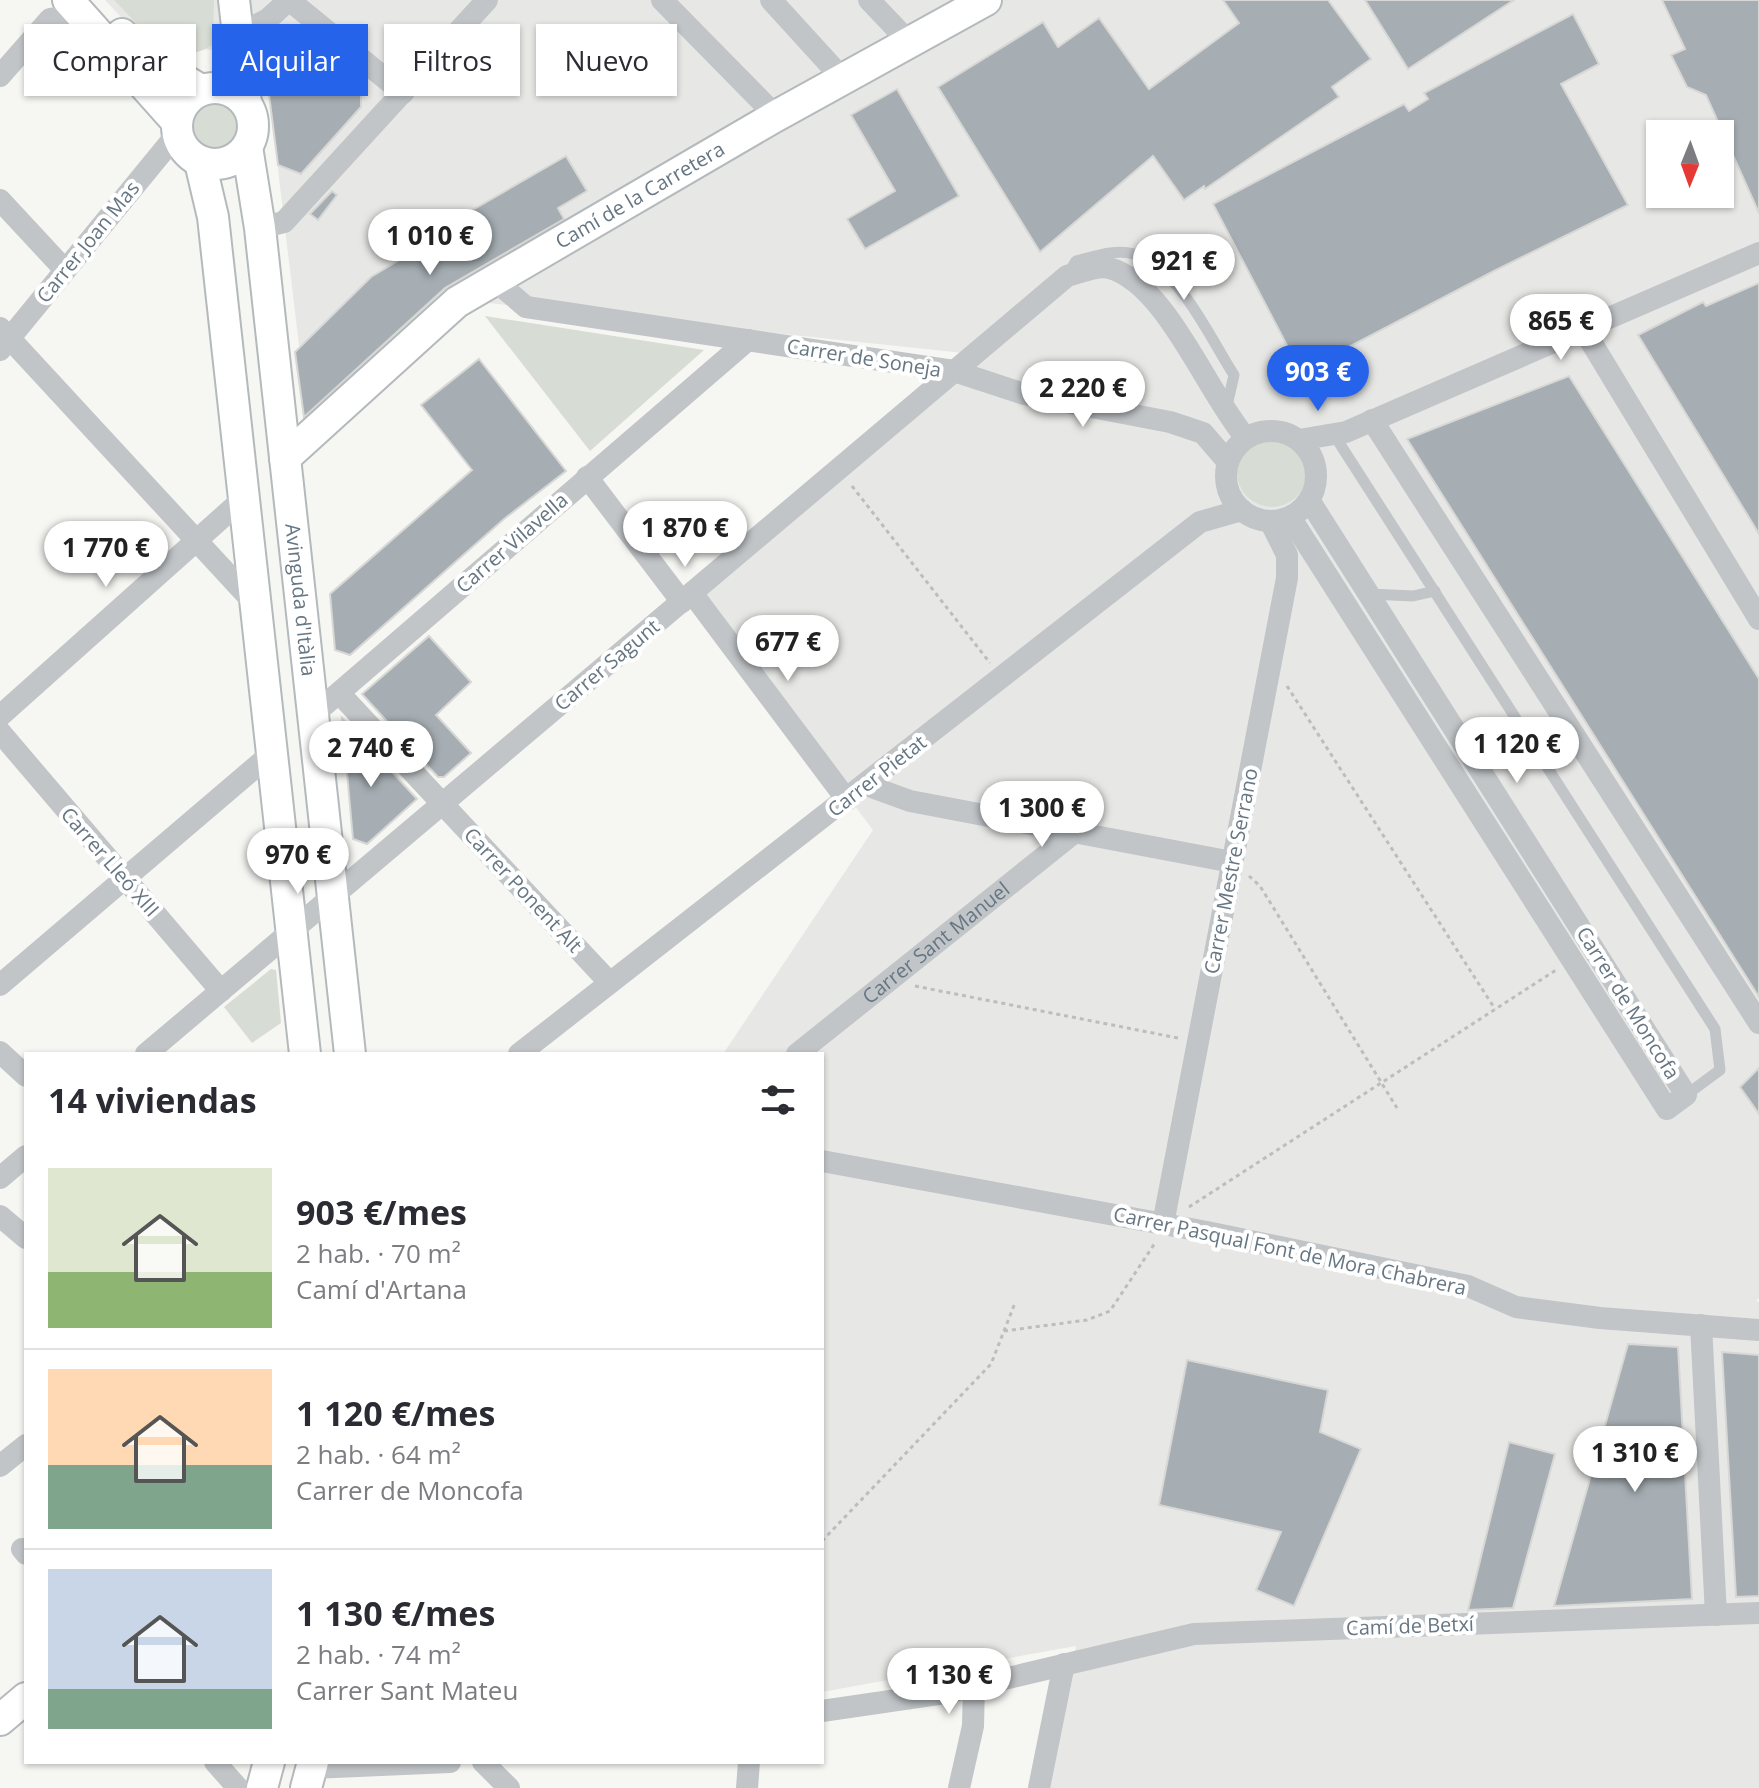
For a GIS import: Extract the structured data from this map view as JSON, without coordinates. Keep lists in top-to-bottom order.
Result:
{
  "streets": {
    "main road": ["Camí de la Carretera", "Avinguda d'Itàlia"],
    "street": [
      "Carrer Joan Mas",
      "Carrer de Soneja",
      "Carrer Vilavella",
      "Carrer Sagunt",
      "Carrer Pietat",
      "Carrer Lleó XIII",
      "Carrer Mestre Serrano",
      "Carrer Ponent Alt",
      "Carrer Sant Manuel",
      "Carrer de Moncofa",
      "Carrer Pasqual Font de Mora Chabrera",
      "Camí de Betxí"
    ]
  },
  "crossings": [
    ["Camí de la Carretera", "Carrer de Soneja"],
    ["Camí de la Carretera", "Avinguda d'Itàlia"],
    ["Carrer Joan Mas", "Avinguda d'Itàlia"],
    ["Carrer de Soneja", "Carrer Vilavella"],
    ["Carrer de Soneja", "Carrer Sagunt"],
    ["Carrer de Soneja", "Carrer Pietat"],
    ["Carrer de Soneja", "Carrer Mestre Serrano"],
    ["Carrer de Soneja", "Carrer de Moncofa"],
    ["Carrer Vilavella", "Avinguda d'Itàlia"],
    ["Carrer Vilavella", "Carrer Ponent Alt"],
    ["Avinguda d'Itàlia", "Carrer Sagunt"],
    ["Carrer Sagunt", "Carrer Pietat"],
    ["Carrer Sagunt", "Carrer Lleó XIII"],
    ["Carrer Sagunt", "Carrer Mestre Serrano"],
    ["Carrer Sagunt", "Carrer Ponent Alt"],
    ["Carrer Sagunt", "Carrer de Moncofa"],
    ["Carrer Pietat", "Carrer Mestre Serrano"],
    ["Carrer Pietat", "Carrer Ponent Alt"],
    ["Carrer Pietat", "Carrer de Moncofa"],
    ["Carrer Mestre Serrano", "Carrer de Moncofa"],
    ["Carrer Mestre Serrano", "Carrer Pasqual Font de Mora Chabrera"]
  ],
  "north": "bottom",
  "page": {
    "chip": [
      "Comprar",
      "Alquilar",
      "Filtros",
      "Nuevo"
    ],
    "price": [
      "1 010 €",
      "921 €",
      "865 €",
      "903 €",
      "2 220 €",
      "1 870 €",
      "1 770 €",
      "677 €",
      "1 120 €",
      "2 740 €",
      "1 300 €",
      "970 €",
      "1 310 €",
      "1 130 €"
    ],
    "heading": "14 viviendas",
    "list": [
      {
        "name": "903 €/mes",
        "note": "2 hab. · 70 m² · Camí d'Artana"
      },
      {
        "name": "1 120 €/mes",
        "note": "2 hab. · 64 m² · Carrer de Moncofa"
      },
      {
        "name": "1 130 €/mes",
        "note": "2 hab. · 74 m² · Carrer Sant Mateu"
      }
    ]
  }
}
